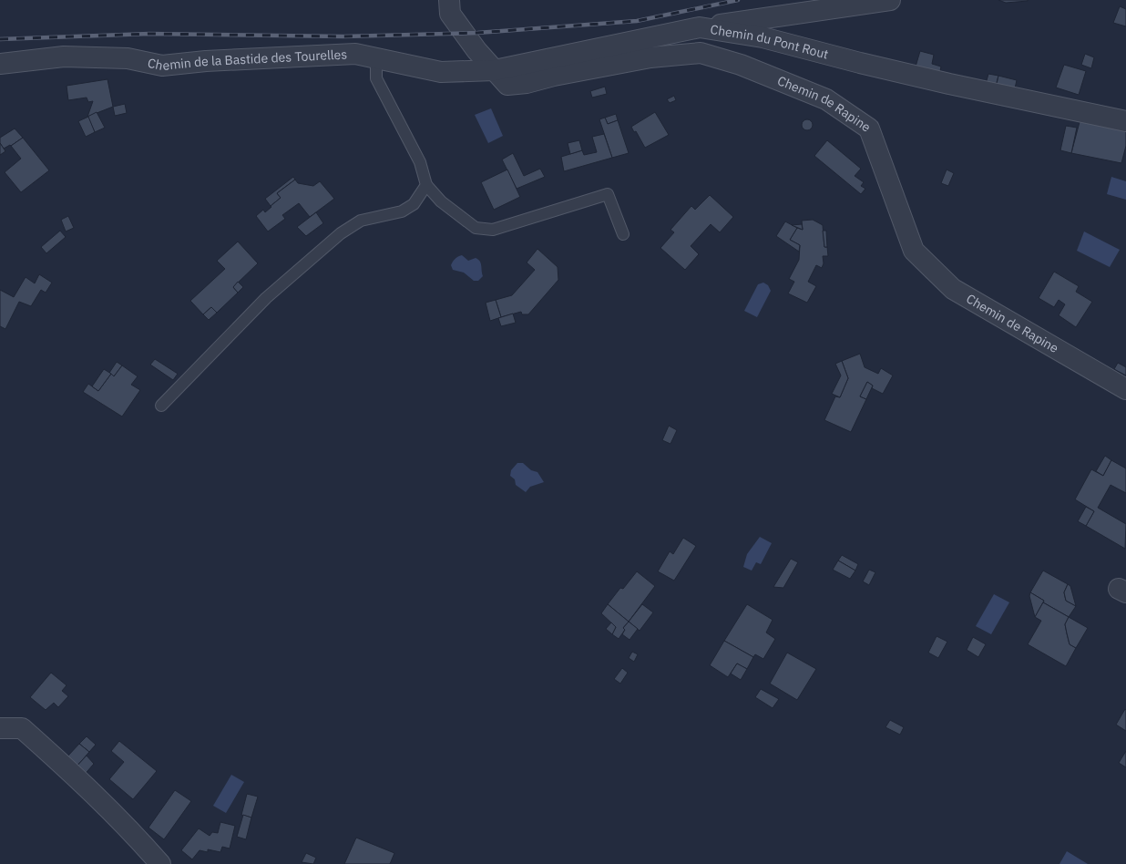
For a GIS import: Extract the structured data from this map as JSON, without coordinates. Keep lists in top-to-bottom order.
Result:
{
  "streets": {
    "street": ["Chemin du Pont Rout", "Chemin de la Bastide des Tourelles", "Chemin de Rapine"]
  },
  "crossings": [
    ["Chemin du Pont Rout", "Chemin de la Bastide des Tourelles"],
    ["Chemin du Pont Rout", "Chemin de Rapine"],
    ["Chemin de la Bastide des Tourelles", "Chemin de Rapine"]
  ]
}
